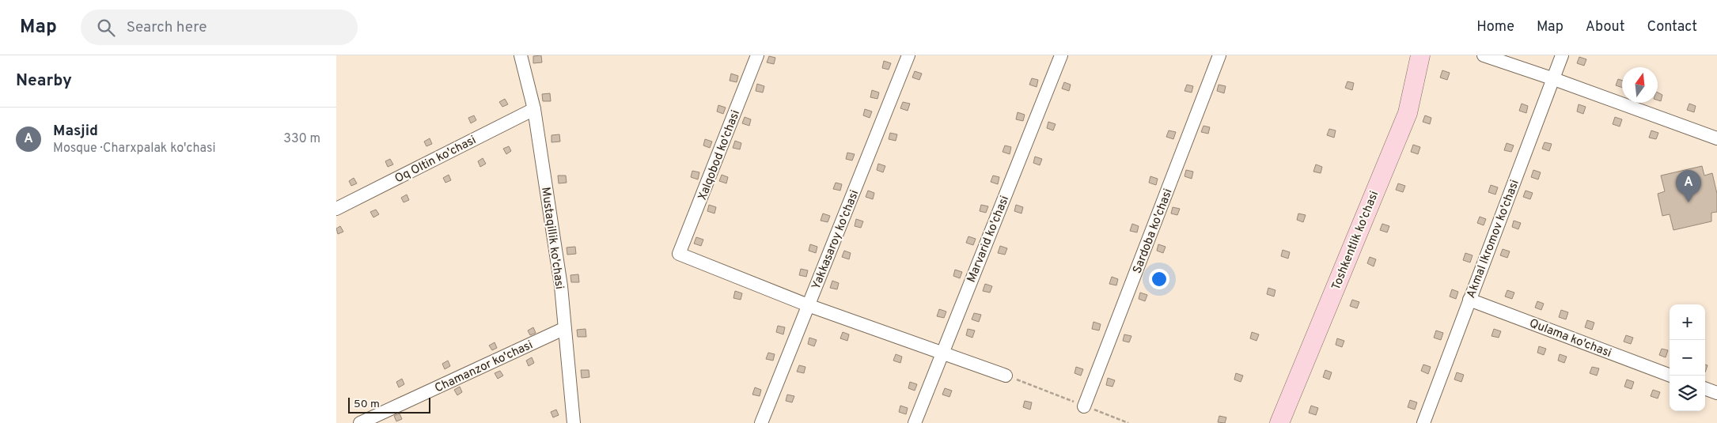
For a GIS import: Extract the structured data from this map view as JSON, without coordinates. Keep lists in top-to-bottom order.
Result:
{
  "streets": {
    "main road": ["Toshkentlik ko'chasi"],
    "street": [
      "Xalqobod ko'chasi",
      "Oq Oltin ko'chasi",
      "Sardoba ko'chasi",
      "Mustaqillik ko'chasi",
      "Marvarid ko'chasi",
      "Akmal Ikromov ko'chasi",
      "Yakkasaroy ko'chasi",
      "Qulama ko'chasi",
      "Chamanzor ko'chasi"
    ]
  },
  "crossings": [
    ["Xalqobod ko'chasi", "Yakkasaroy ko'chasi"],
    ["Oq Oltin ko'chasi", "Mustaqillik ko'chasi"],
    ["Mustaqillik ko'chasi", "Chamanzor ko'chasi"],
    ["Akmal Ikromov ko'chasi", "Qulama ko'chasi"]
  ],
  "scale_bar": "50 m",
  "north": "top",
  "page": {
    "header": "Map",
    "search": "Search here",
    "nav": [
      "Home",
      "Map",
      "About",
      "Contact"
    ],
    "heading": "Nearby",
    "list": [
      {
        "mark": "A",
        "name": "Masjid",
        "note": "Mosque · Charxpalak ko'chasi",
        "value": "330 m"
      }
    ],
    "pins": "A",
    "map_buttons": ["+", "−"],
    "scale": "50 m"
  }
}
